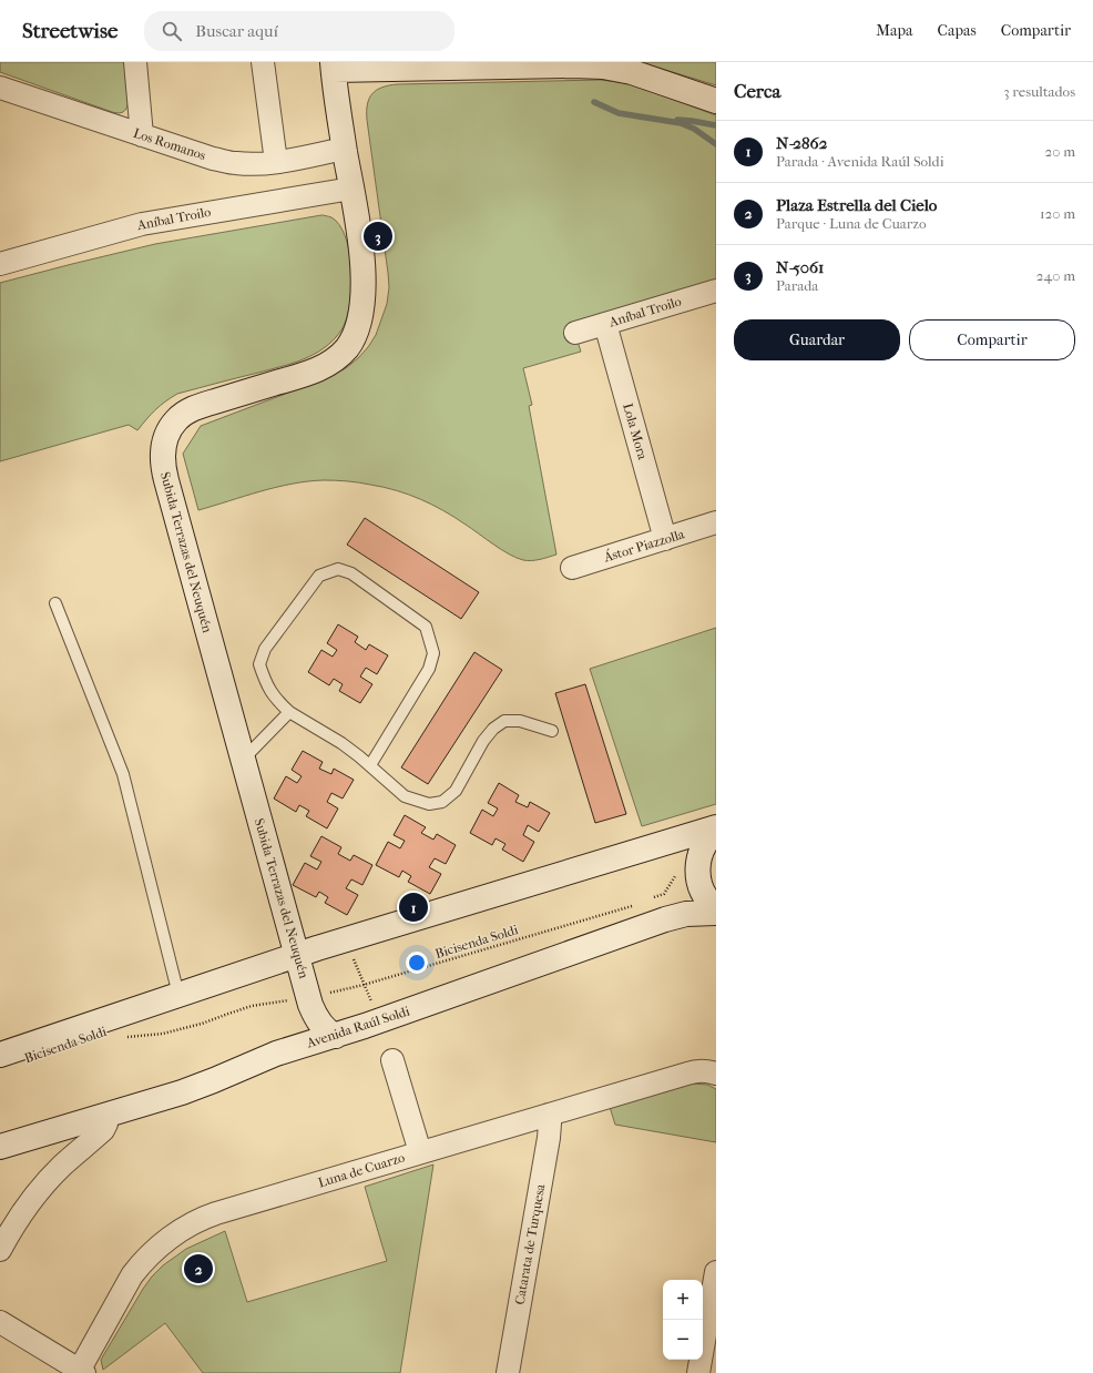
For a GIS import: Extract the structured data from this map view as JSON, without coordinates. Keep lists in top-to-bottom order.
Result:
{
  "streets": {
    "main road": ["Subida Terrazas del Neuquén", "Avenida Raúl Soldi"],
    "street": [
      "Los Romanos",
      "Aníbal Troilo",
      "Lola Mora",
      "Ástor Piazzolla",
      "Luna de Cuarzo",
      "Catarata de Turquesa"
    ],
    "path": ["Bicisenda Soldi"]
  },
  "crossings": [
    ["Los Romanos", "Subida Terrazas del Neuquén"],
    ["Aníbal Troilo", "Lola Mora"],
    ["Aníbal Troilo", "Subida Terrazas del Neuquén"],
    ["Lola Mora", "Ástor Piazzolla"],
    ["Subida Terrazas del Neuquén", "Bicisenda Soldi"],
    ["Subida Terrazas del Neuquén", "Avenida Raúl Soldi"],
    ["Luna de Cuarzo", "Catarata de Turquesa"]
  ],
  "page": {
    "header": "Streetwise",
    "search": "Buscar aquí",
    "nav": ["Mapa", "Capas", "Compartir"],
    "heading": ["Cerca", "3 resultados"],
    "list": [
      {
        "mark": "1",
        "name": "N-2862",
        "note": "Parada · Avenida Raúl Soldi",
        "value": "20 m"
      },
      {
        "mark": "2",
        "name": "Plaza Estrella del Cielo",
        "note": "Parque · Luna de Cuarzo",
        "value": "120 m"
      },
      {
        "mark": "3",
        "name": "N-5061",
        "note": "Parada",
        "value": "240 m"
      }
    ],
    "pins": ["3", "1", "2"],
    "buttons": ["Guardar", "Compartir"],
    "map_buttons": ["+", "−"]
  }
}
